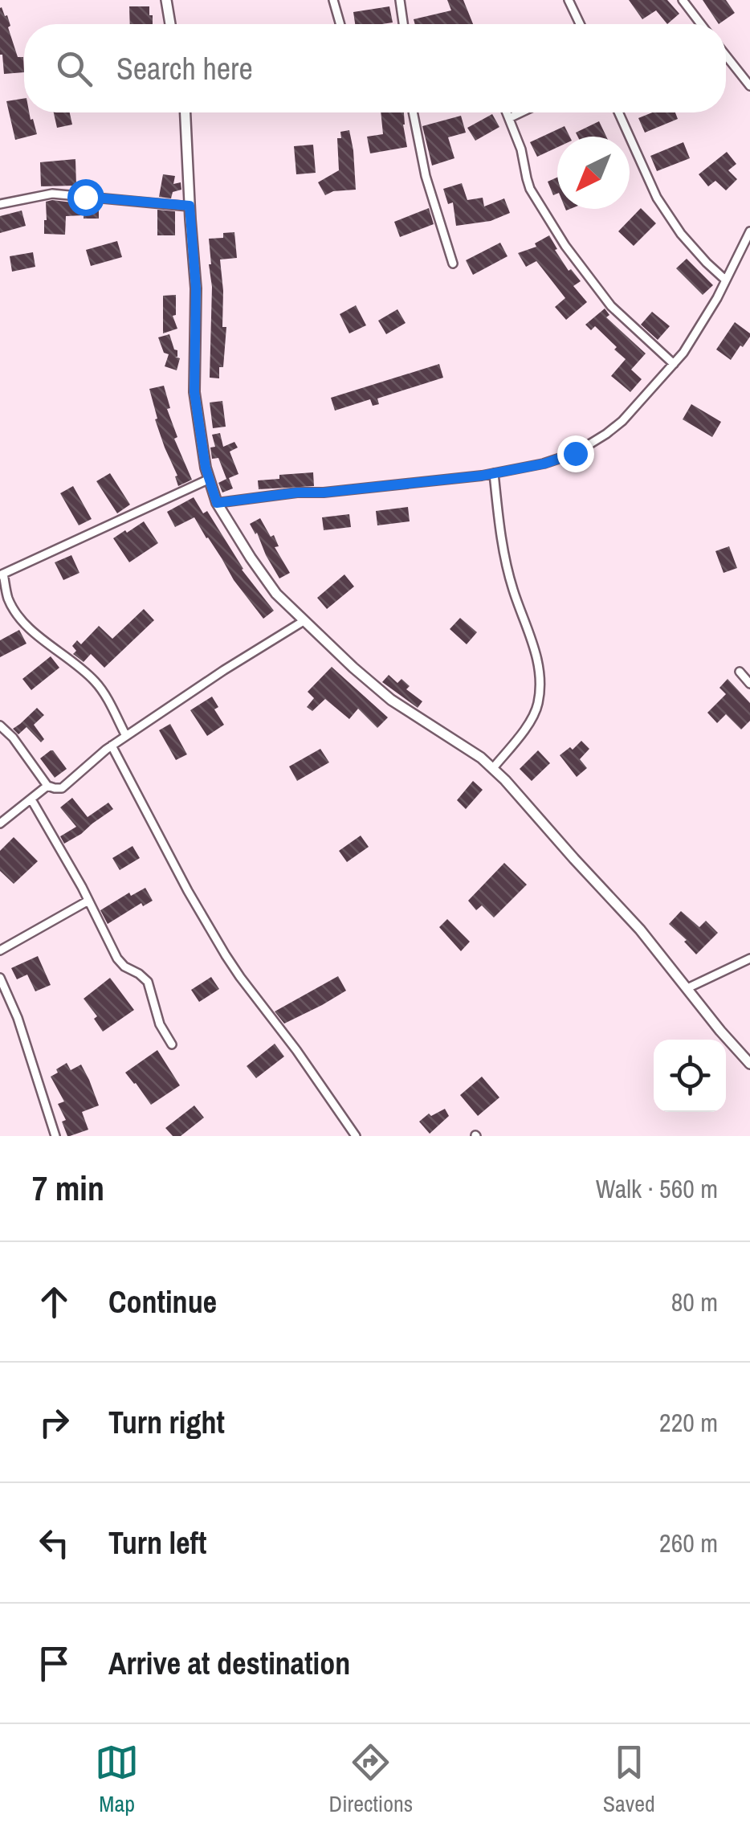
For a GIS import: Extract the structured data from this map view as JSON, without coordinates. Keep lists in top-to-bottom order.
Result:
{
  "north": "bottom left",
  "page": {
    "search": "Search here",
    "heading": ["7 min", "Walk · 560 m"],
    "list": [
      ["Continue", "80 m"],
      ["Turn right", "220 m"],
      ["Turn left", "260 m"],
      "Arrive at destination"
    ],
    "nav": ["Map", "Directions", "Saved"]
  }
}
